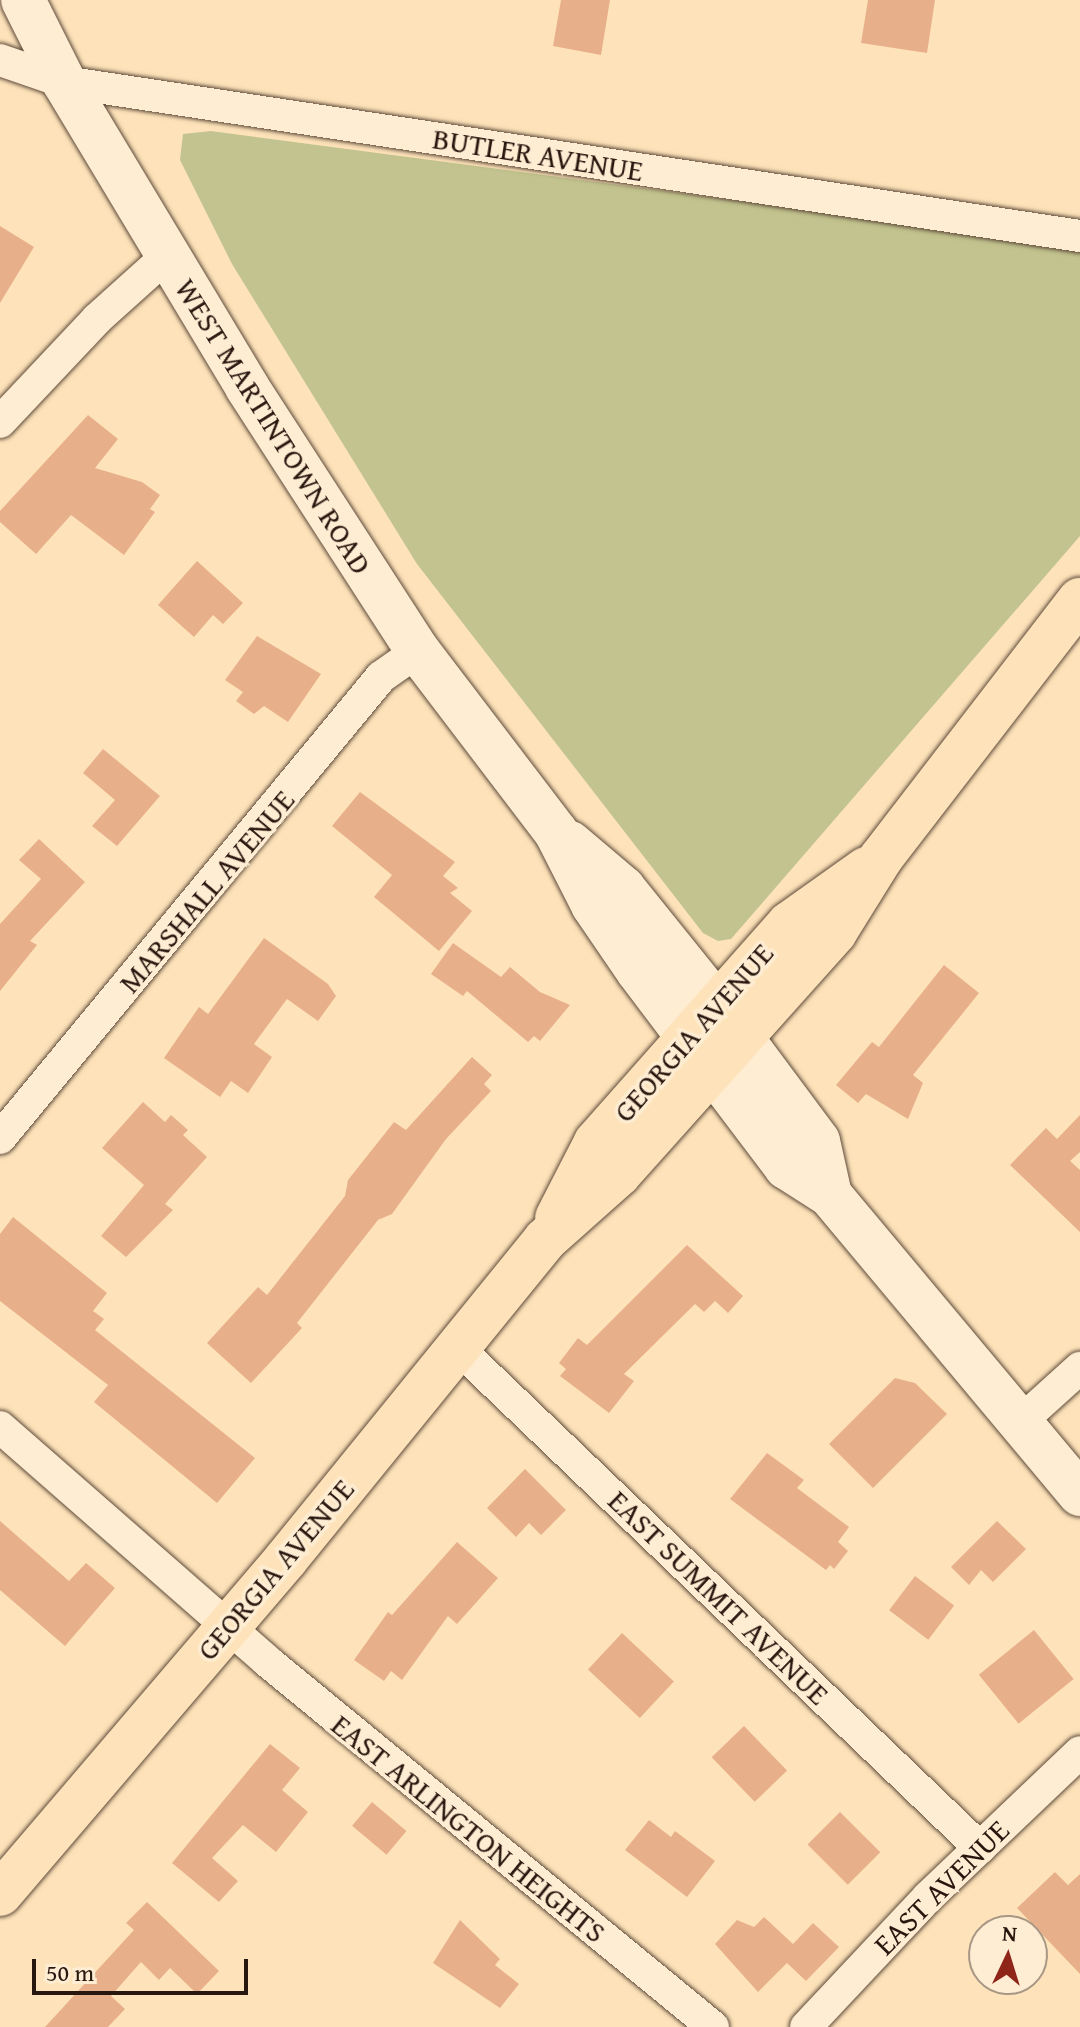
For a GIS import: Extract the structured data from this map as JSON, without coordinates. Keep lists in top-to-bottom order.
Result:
{
  "streets": {
    "main road": ["WEST MARTINTOWN ROAD", "GEORGIA AVENUE"],
    "street": [
      "BUTLER AVENUE",
      "MARSHALL AVENUE",
      "EAST SUMMIT AVENUE",
      "EAST ARLINGTON HEIGHTS",
      "EAST AVENUE"
    ]
  },
  "crossings": [
    ["BUTLER AVENUE", "WEST MARTINTOWN ROAD"],
    ["WEST MARTINTOWN ROAD", "MARSHALL AVENUE"],
    ["WEST MARTINTOWN ROAD", "GEORGIA AVENUE"],
    ["GEORGIA AVENUE", "EAST SUMMIT AVENUE"],
    ["GEORGIA AVENUE", "EAST ARLINGTON HEIGHTS"],
    ["EAST SUMMIT AVENUE", "EAST AVENUE"]
  ],
  "scale_bar": "50 m",
  "north": "top"
}
